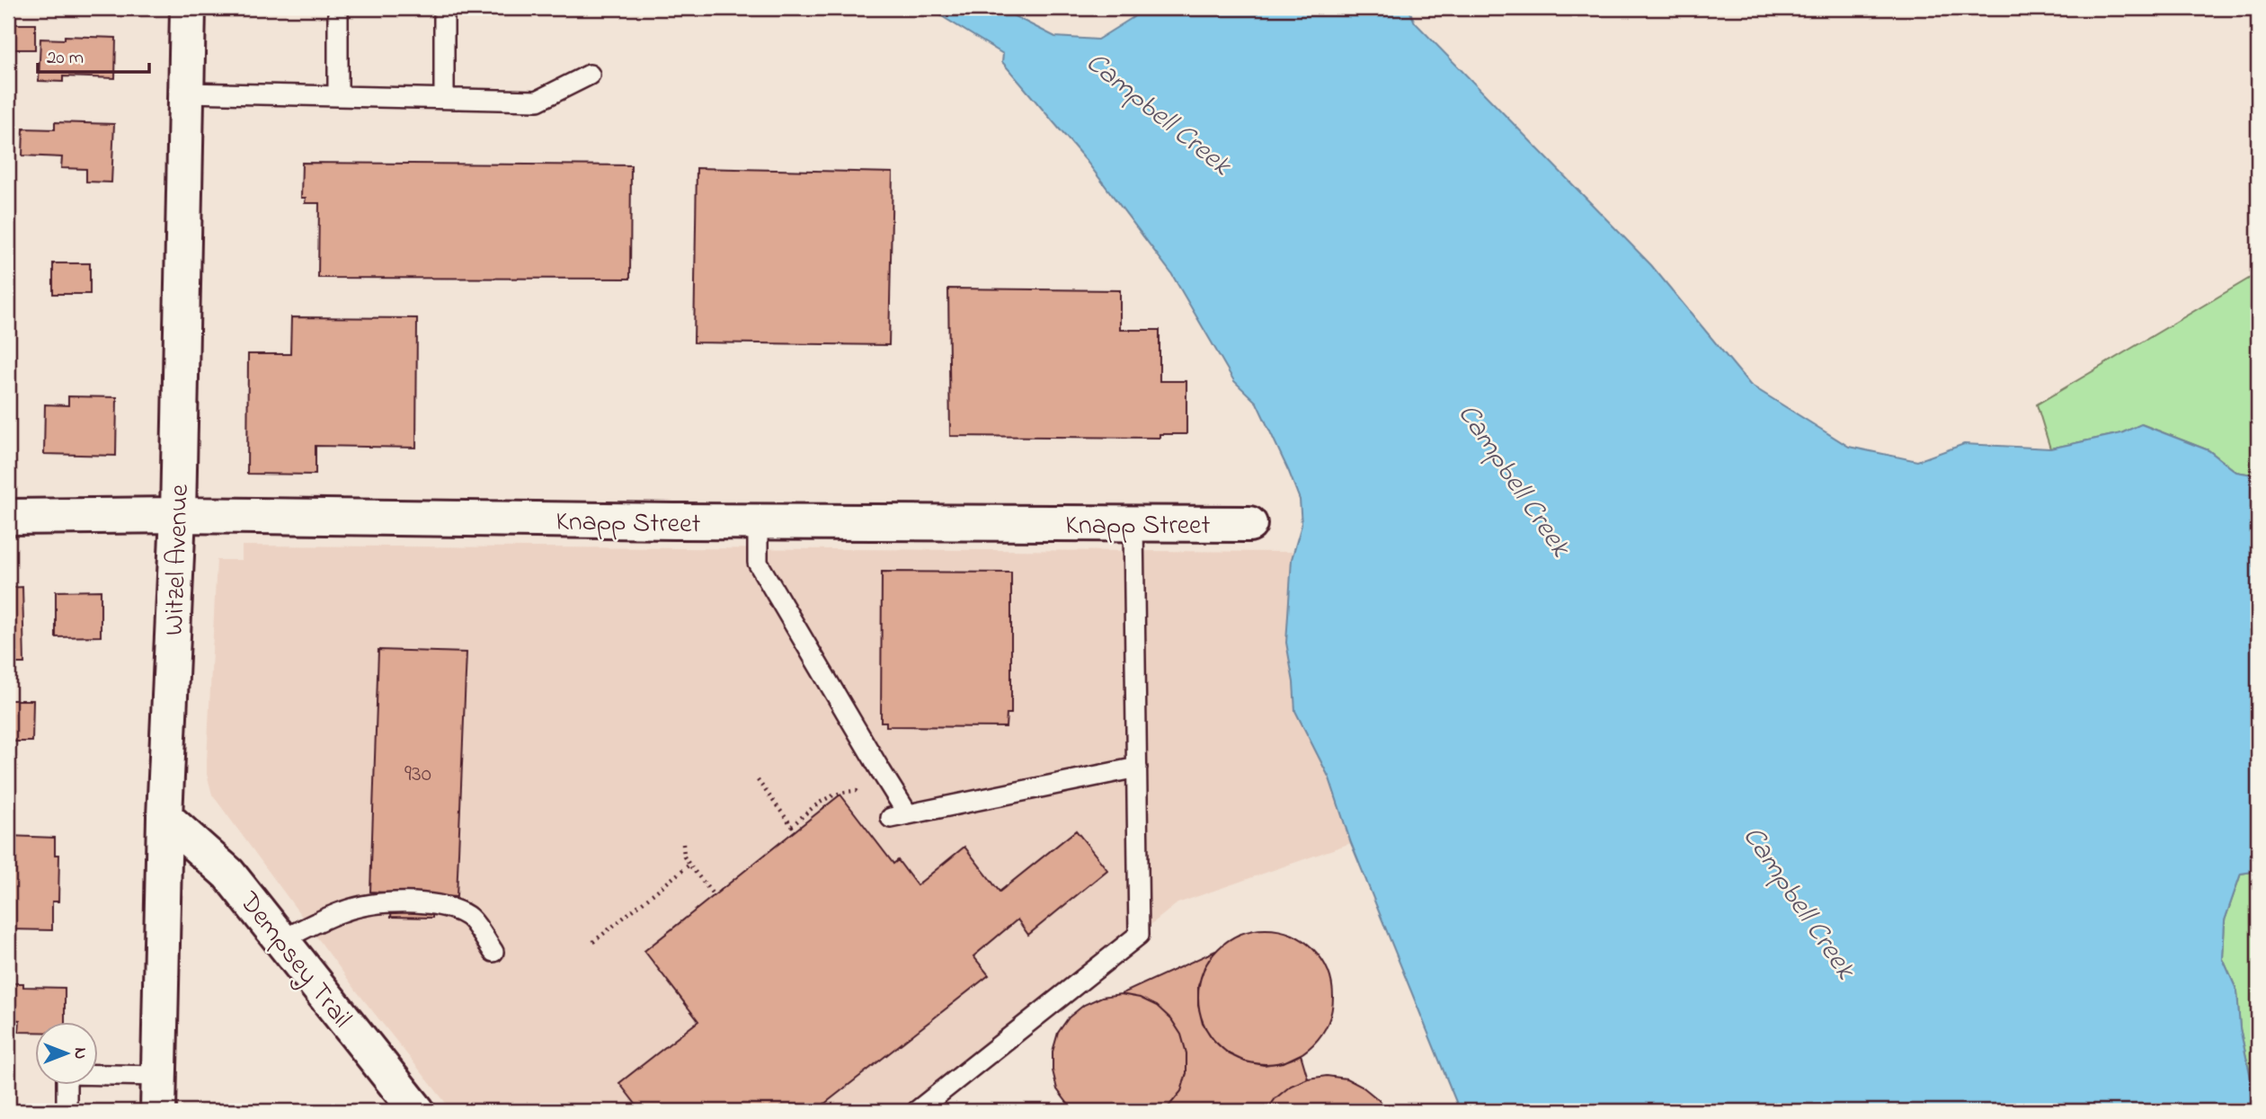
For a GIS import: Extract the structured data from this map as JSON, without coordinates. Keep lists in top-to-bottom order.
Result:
{
  "streets": {
    "street": ["Knapp Street", "Witzel Avenue", "Dempsey Trail"]
  },
  "crossings": [
    ["Knapp Street", "Witzel Avenue"],
    ["Witzel Avenue", "Dempsey Trail"]
  ],
  "water": ["Campbell Creek"],
  "house_numbers": ["930"],
  "scale_bar": "20 m",
  "north": "right"
}
